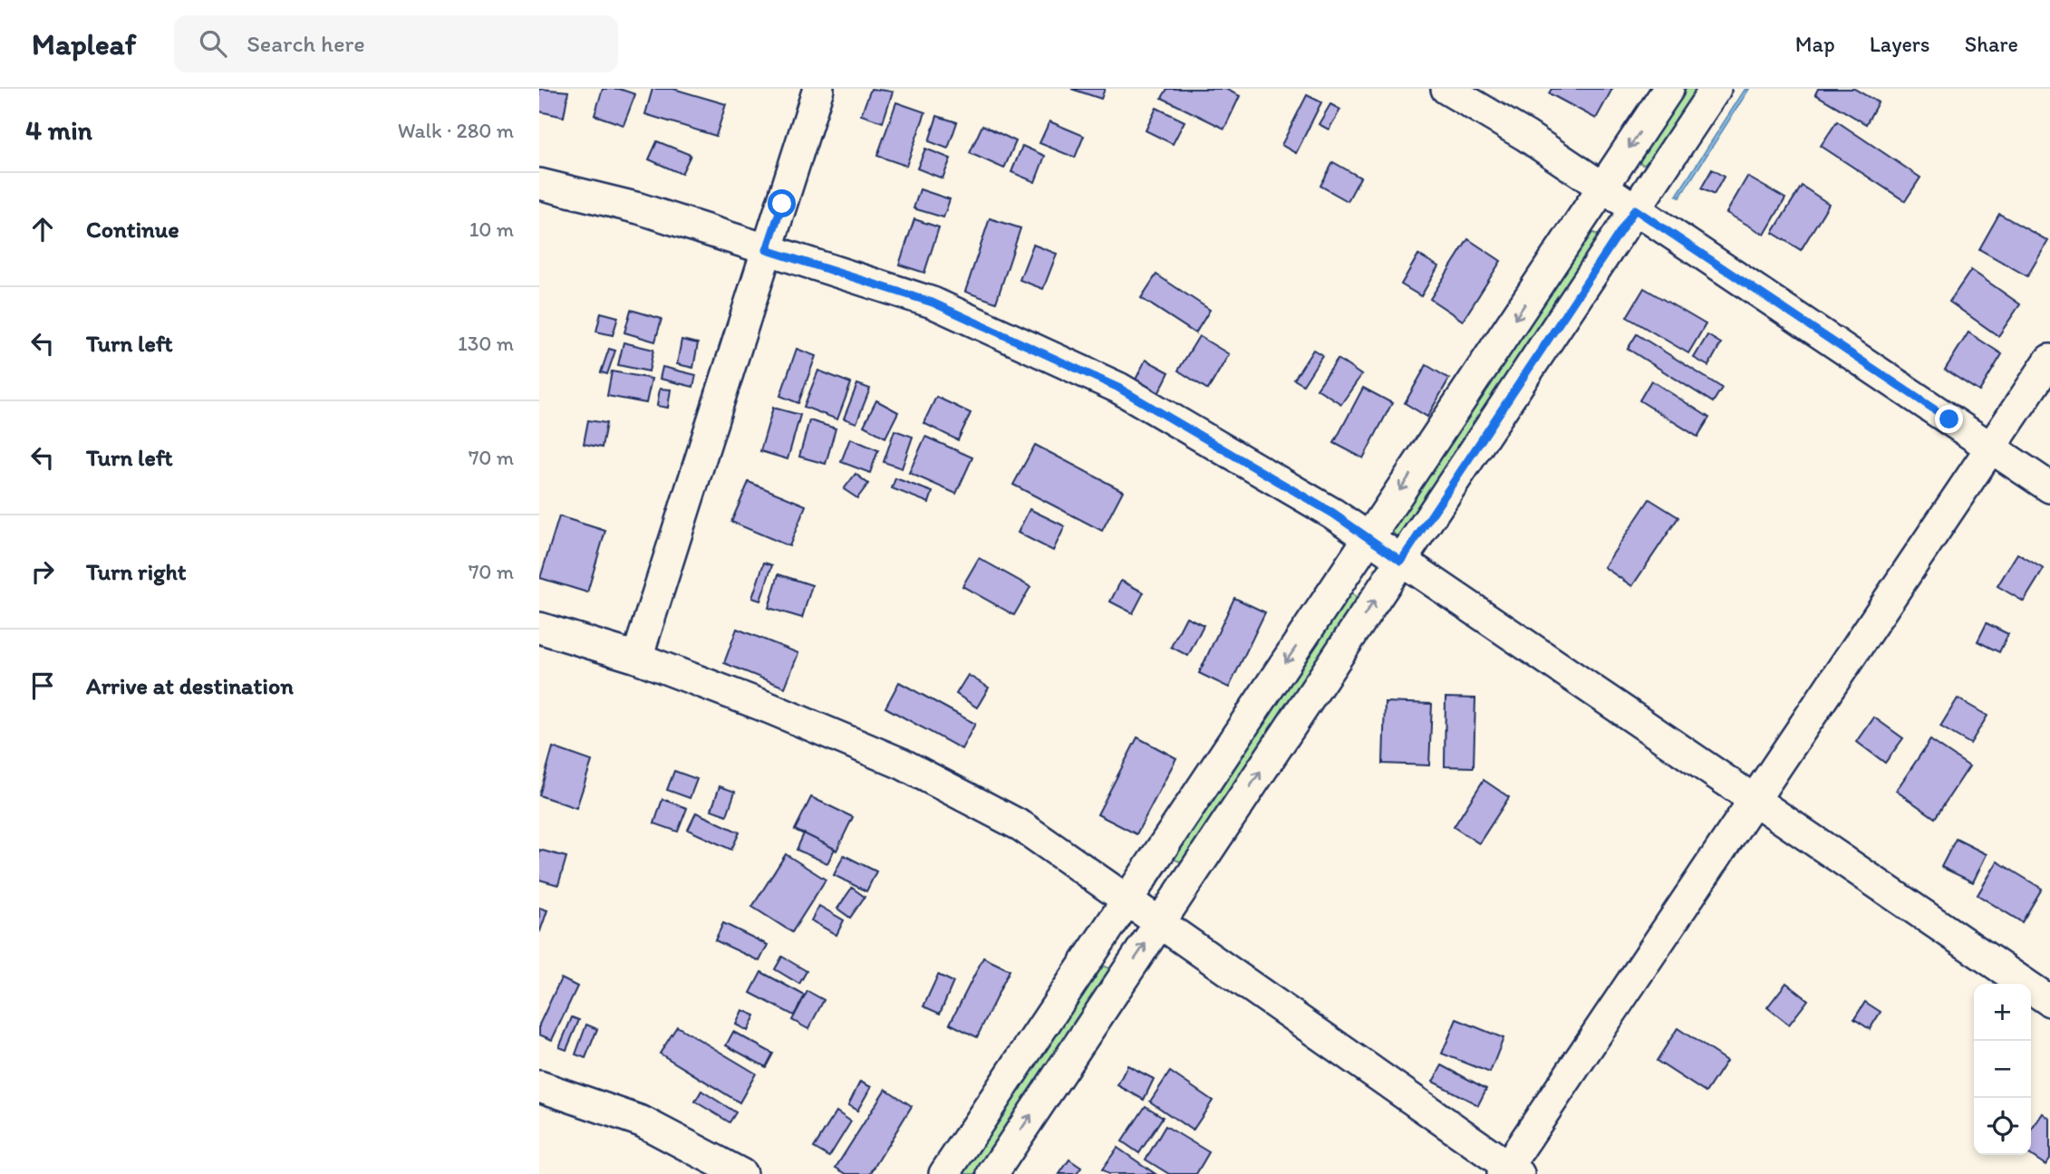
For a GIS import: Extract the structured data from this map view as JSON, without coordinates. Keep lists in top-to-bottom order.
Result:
{
  "page": {
    "header": "Mapleaf",
    "search": "Search here",
    "nav": ["Map", "Layers", "Share"],
    "heading": ["4 min", "Walk · 280 m"],
    "list": [
      ["Continue", "10 m"],
      ["Turn left", "130 m"],
      ["Turn left", "70 m"],
      ["Turn right", "70 m"],
      "Arrive at destination"
    ],
    "map_buttons": ["+", "−"]
  }
}
